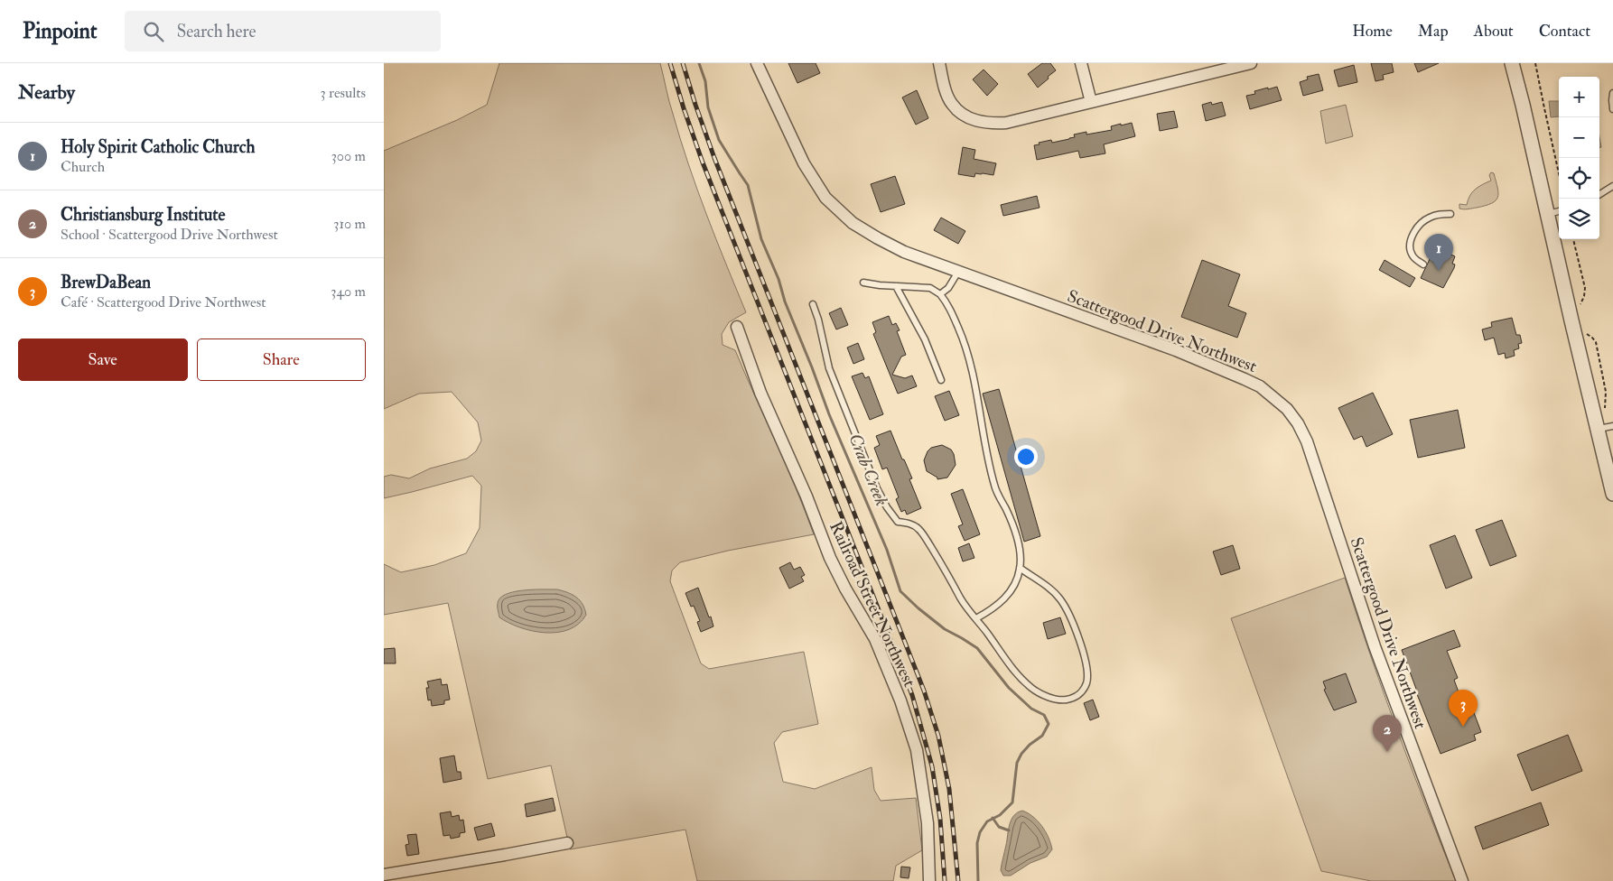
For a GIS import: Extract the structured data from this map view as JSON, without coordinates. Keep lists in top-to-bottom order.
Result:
{
  "streets": {
    "street": ["Scattergood Drive Northwest", "Railroad Street Northwest"]
  },
  "water": ["Crab Creek"],
  "page": {
    "header": "Pinpoint",
    "search": "Search here",
    "nav": [
      "Home",
      "Map",
      "About",
      "Contact"
    ],
    "heading": ["Nearby", "3 results"],
    "map_buttons": ["+", "−"],
    "list": [
      {
        "mark": "1",
        "name": "Holy Spirit Catholic Church",
        "note": "Church",
        "value": "300 m"
      },
      {
        "mark": "2",
        "name": "Christiansburg Institute",
        "note": "School · Scattergood Drive Northwest",
        "value": "310 m"
      },
      {
        "mark": "3",
        "name": "BrewDaBean",
        "note": "Café · Scattergood Drive Northwest",
        "value": "340 m"
      }
    ],
    "pins": ["1", "3", "2"],
    "buttons": ["Save", "Share"]
  }
}
